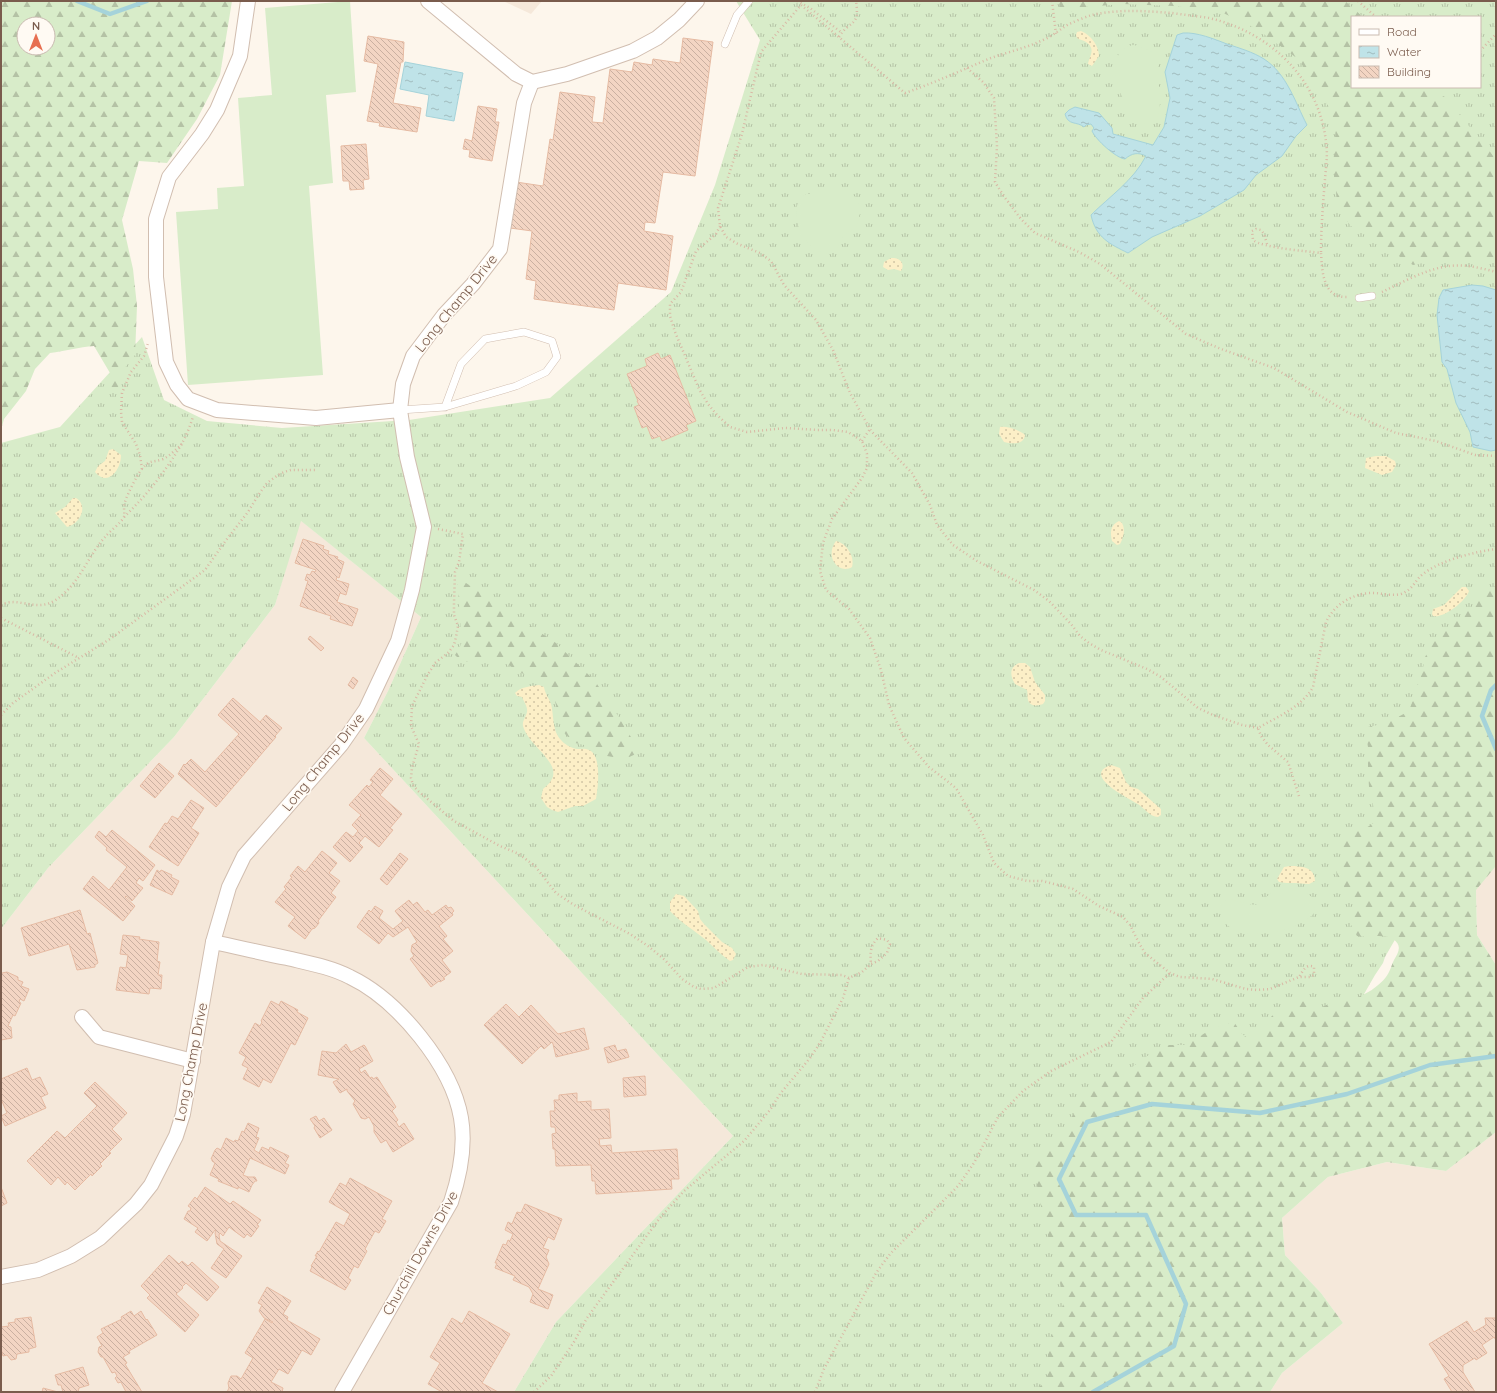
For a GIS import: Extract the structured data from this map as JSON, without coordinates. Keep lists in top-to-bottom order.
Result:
{
  "streets": {
    "street": ["Long Champ Drive", "Churchill Downs Drive"]
  },
  "crossings": [
    ["Long Champ Drive", "Churchill Downs Drive"]
  ],
  "legend": ["Road", "Water", "Building"],
  "north": "top"
}
